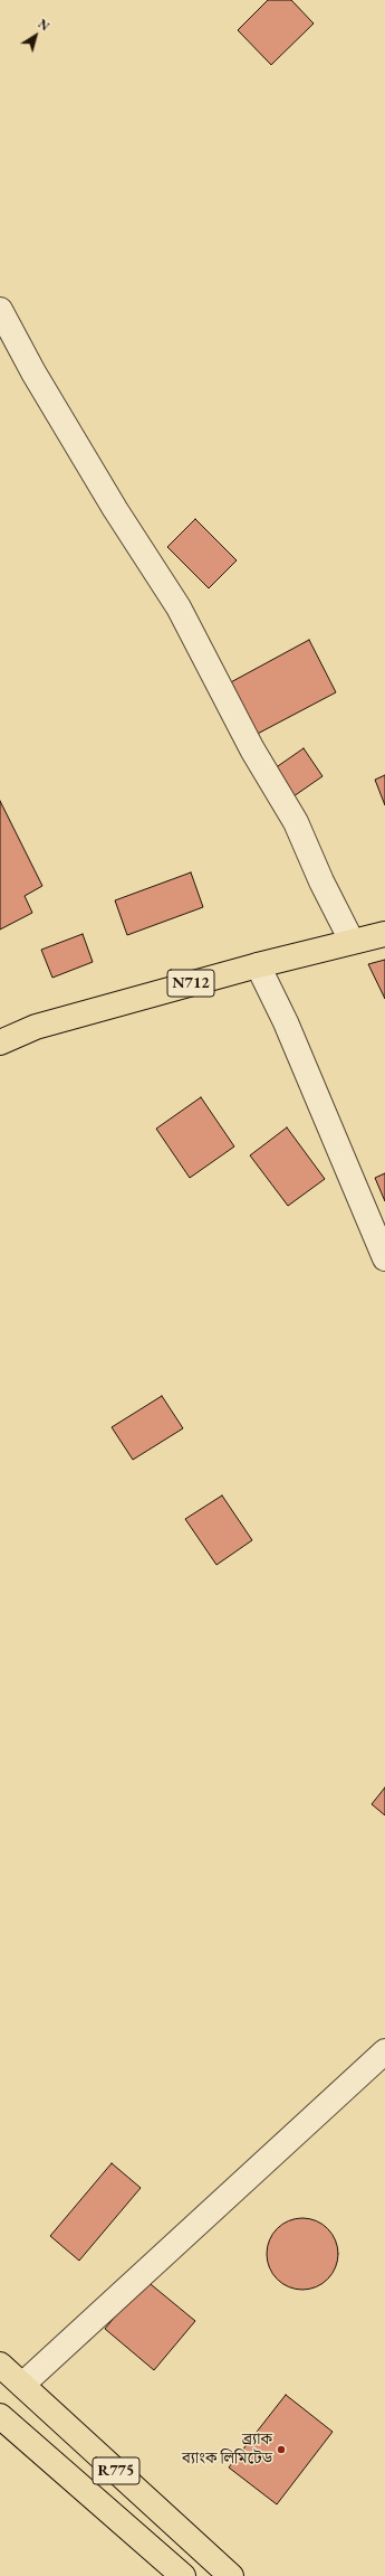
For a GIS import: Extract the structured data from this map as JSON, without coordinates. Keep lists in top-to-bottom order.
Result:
{
  "streets": {
    "main road": ["N712", "R775"]
  },
  "places": ["ব্র্যাক ব্যাংক লিমিটেড"],
  "north": "top right"
}
